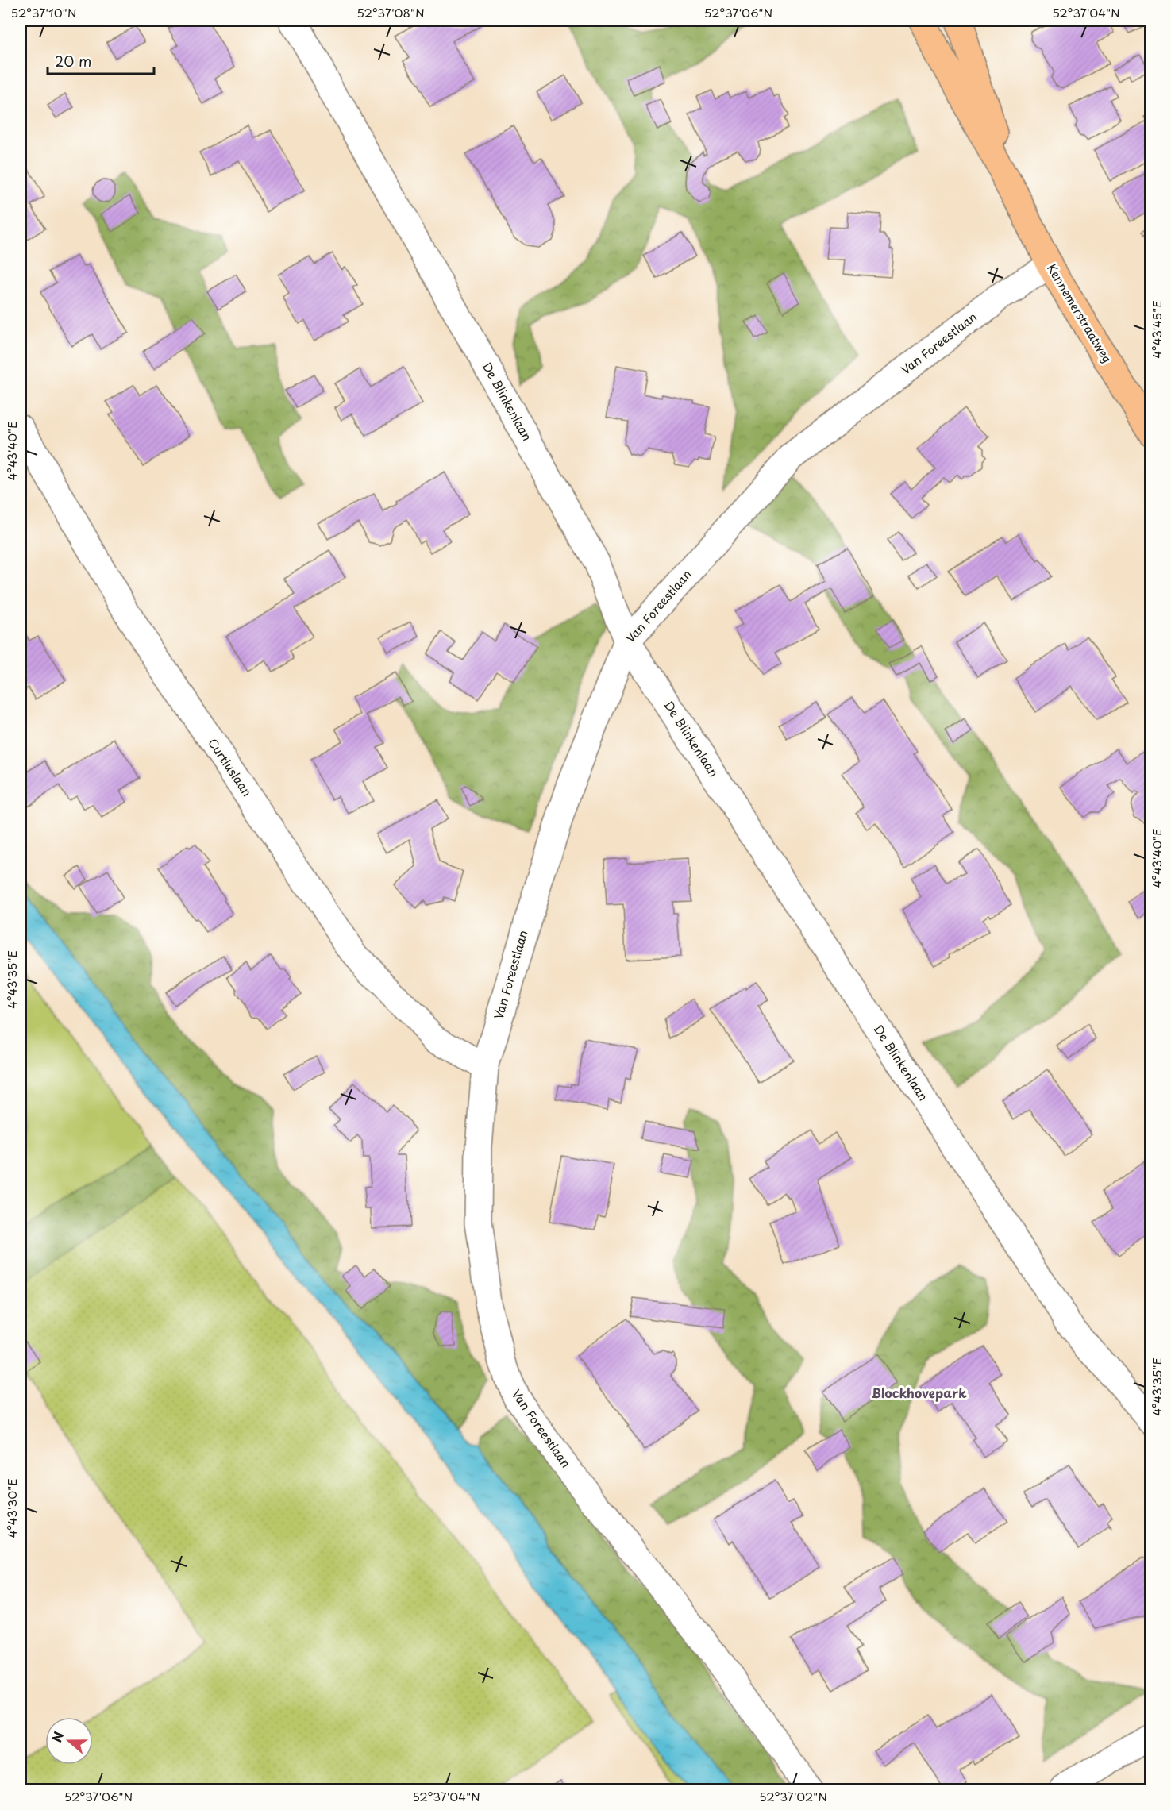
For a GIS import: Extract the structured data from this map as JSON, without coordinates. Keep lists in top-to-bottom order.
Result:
{
  "streets": {
    "main road": ["Kennemerstraatweg"],
    "street": ["Van Foreestlaan", "De Blinkenlaan", "Curtiuslaan"]
  },
  "crossings": [
    ["Kennemerstraatweg", "Van Foreestlaan"],
    ["Van Foreestlaan", "De Blinkenlaan"],
    ["Van Foreestlaan", "Curtiuslaan"]
  ],
  "districts": ["Blockhovepark"],
  "scale_bar": "20 m",
  "north": "left",
  "coordinates": [
    "52°37'10\"N",
    "52°37'08\"N",
    "52°37'06\"N",
    "52°37'04\"N",
    "4°43'45\"E",
    "4°43'40\"E",
    "4°43'35\"E",
    "4°43'30\"E",
    "52°37'02\"N"
  ]
}
